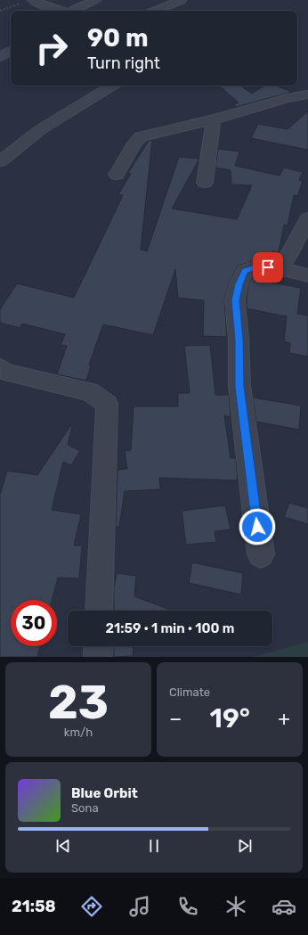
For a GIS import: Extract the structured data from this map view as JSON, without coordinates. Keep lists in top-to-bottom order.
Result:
{
  "page": {
    "turn": ["90 m", "Turn right"],
    "limit": "30",
    "trip": "21:59 · 1 min · 100 m",
    "tile": [
      ["23", "km/h"],
      "Climate"
    ],
    "heat": ["−", "19°", "+"],
    "song": ["Blue Orbit", "Sona"],
    "tabs": "21:58"
  }
}
